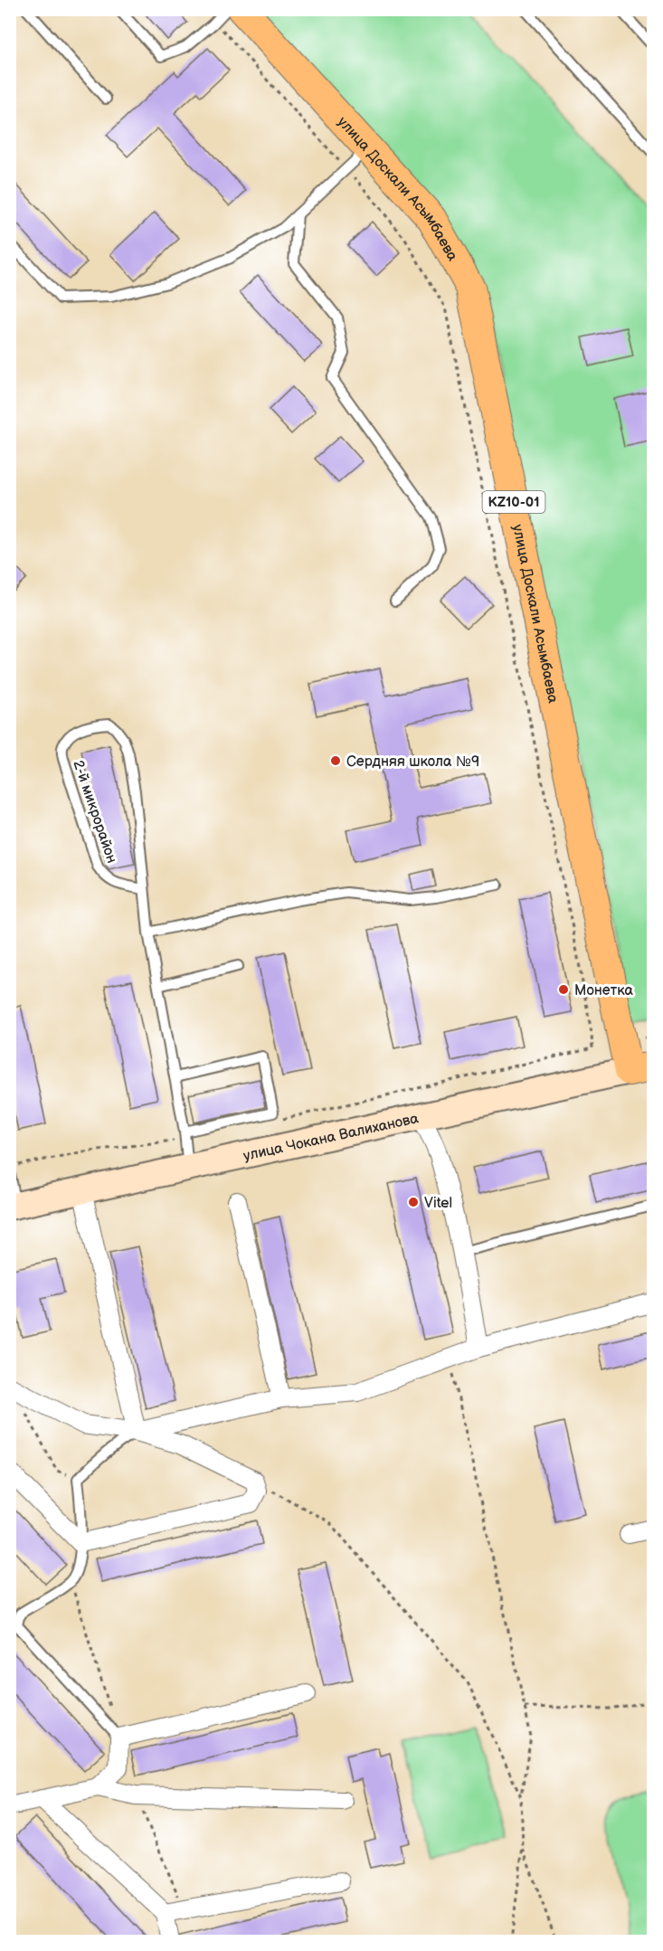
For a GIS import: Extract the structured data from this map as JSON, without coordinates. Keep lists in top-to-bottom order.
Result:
{
  "streets": {
    "main road": ["улица Доскали Асымбаева", "KZ10-01"],
    "street": ["улица Чокана Валиханова"],
    "lane": ["2-й микрорайон"]
  },
  "crossings": [
    ["улица Доскали Асымбаева", "улица Чокана Валиханова"],
    ["2-й микрорайон", "улица Чокана Валиханова"]
  ],
  "places": ["Сердняя школа №9", "Монетка", "Vitel"]
}
